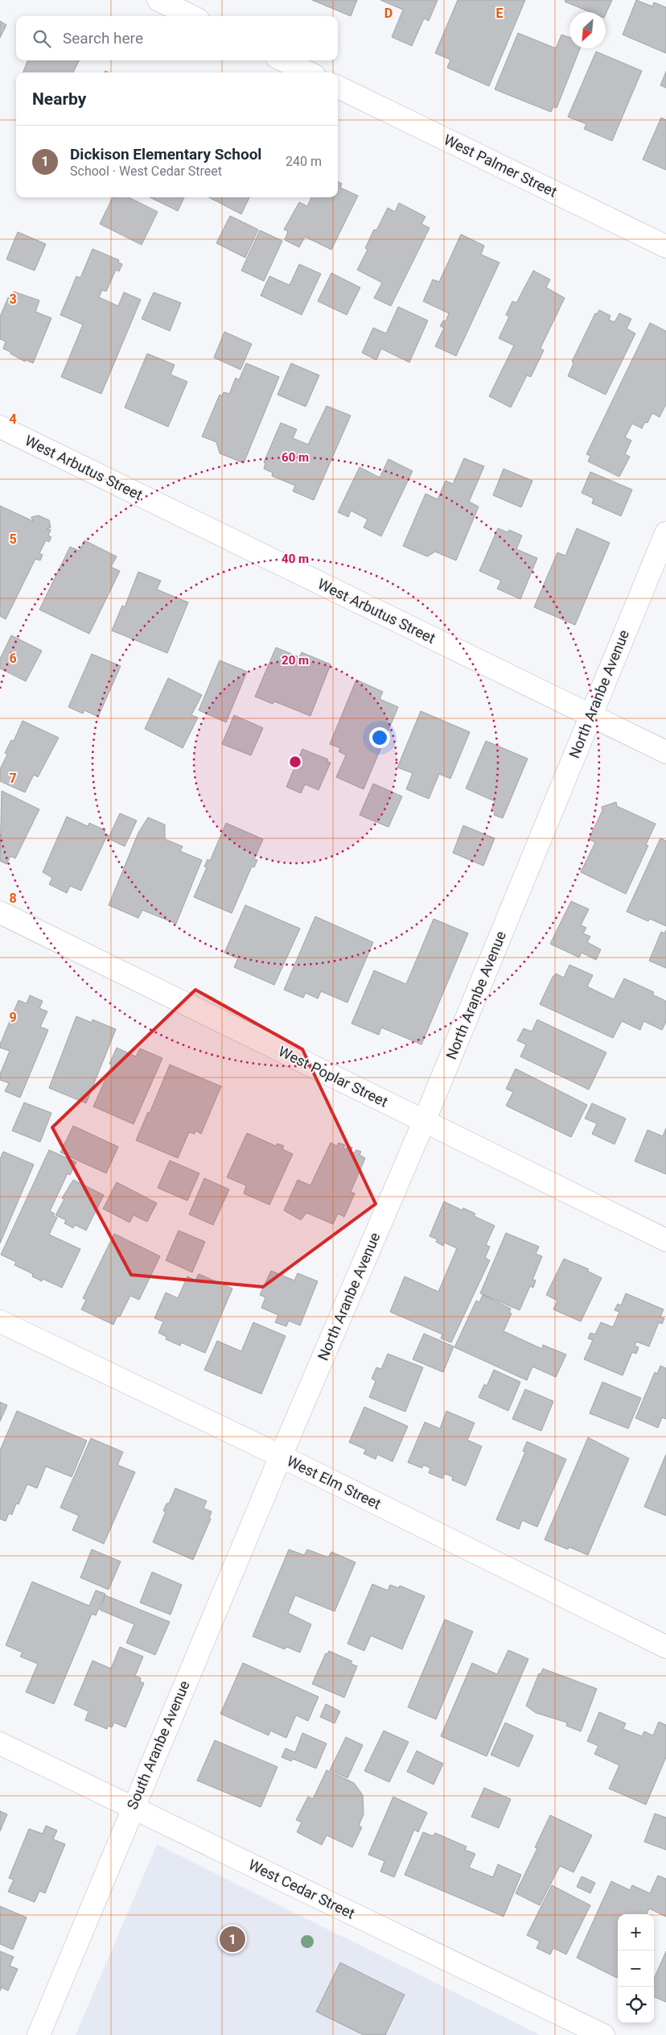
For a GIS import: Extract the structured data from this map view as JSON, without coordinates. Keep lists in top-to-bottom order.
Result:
{
  "streets": {
    "street": [
      "West Palmer Street",
      "West Arbutus Street",
      "North Aranbe Avenue",
      "West Poplar Street",
      "West Elm Street",
      "South Aranbe Avenue",
      "West Cedar Street"
    ]
  },
  "crossings": [
    ["West Arbutus Street", "North Aranbe Avenue"],
    ["North Aranbe Avenue", "West Poplar Street"],
    ["North Aranbe Avenue", "West Elm Street"],
    ["North Aranbe Avenue", "South Aranbe Avenue"],
    ["West Elm Street", "South Aranbe Avenue"],
    ["South Aranbe Avenue", "West Cedar Street"]
  ],
  "north": "bottom left",
  "page": {
    "search": "Search here",
    "heading": "Nearby",
    "list": [
      {
        "mark": "1",
        "name": "Dickison Elementary School",
        "note": "School · West Cedar Street",
        "value": "240 m"
      }
    ],
    "map_buttons": ["+", "−"],
    "pins": "1"
  },
  "grid": {
    "columns": ["D", "E"],
    "rows": [
      "3",
      "4",
      "5",
      "6",
      "7",
      "8",
      "9"
    ]
  },
  "rings": ["60 m", "40 m", "20 m"]
}
